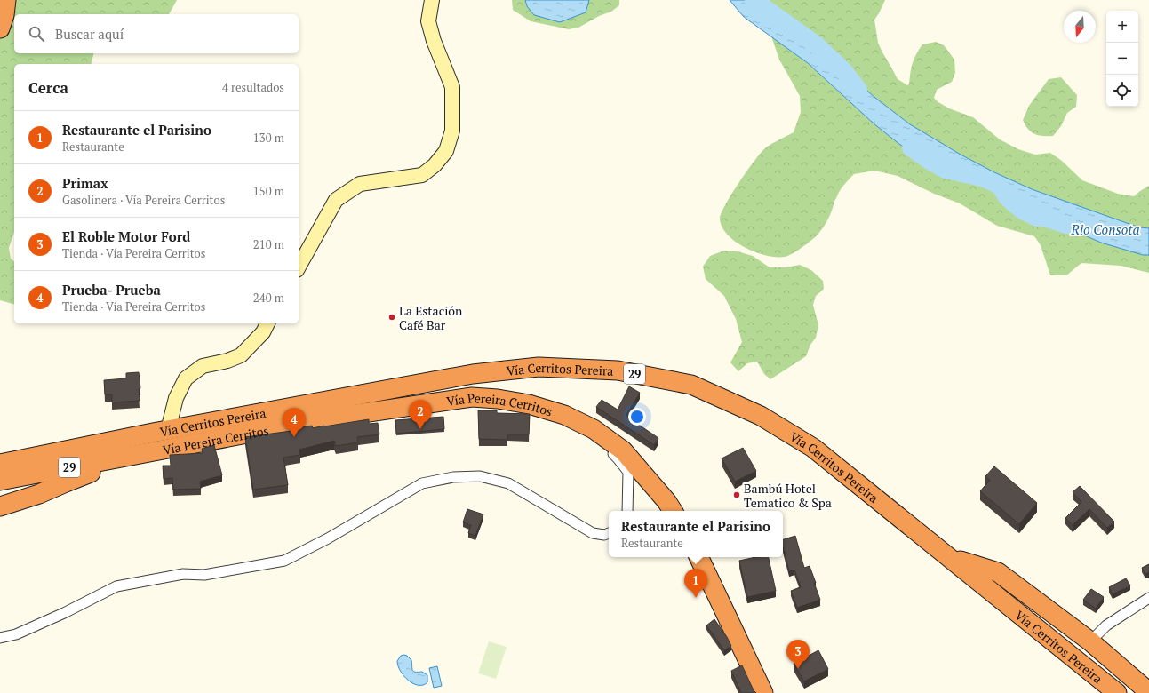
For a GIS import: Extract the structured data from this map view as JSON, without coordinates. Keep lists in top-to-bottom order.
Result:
{
  "streets": {
    "highway": ["Vía Cerritos Pereira", "29", "Vía Pereira Cerritos"]
  },
  "crossings": [
    ["Vía Cerritos Pereira", "29"],
    ["29", "Vía Pereira Cerritos"]
  ],
  "water": ["Rio Consota"],
  "places": ["La Estación Café Bar", "Bambú Hotel Tematico & Spa"],
  "north": "bottom",
  "page": {
    "map_buttons": ["+", "−"],
    "search": "Buscar aquí",
    "heading": ["Cerca", "4 resultados"],
    "list": [
      {
        "mark": "1",
        "name": "Restaurante el Parisino",
        "note": "Restaurante",
        "value": "130 m"
      },
      {
        "mark": "2",
        "name": "Primax",
        "note": "Gasolinera · Vía Pereira Cerritos",
        "value": "150 m"
      },
      {
        "mark": "3",
        "name": "El Roble Motor Ford",
        "note": "Tienda · Vía Pereira Cerritos",
        "value": "210 m"
      },
      {
        "mark": "4",
        "name": "Prueba- Prueba",
        "note": "Tienda · Vía Pereira Cerritos",
        "value": "240 m"
      }
    ],
    "pins": [
      "2",
      "4",
      "1",
      "3"
    ],
    "popup": ["Restaurante el Parisino", "Restaurante"]
  }
}
